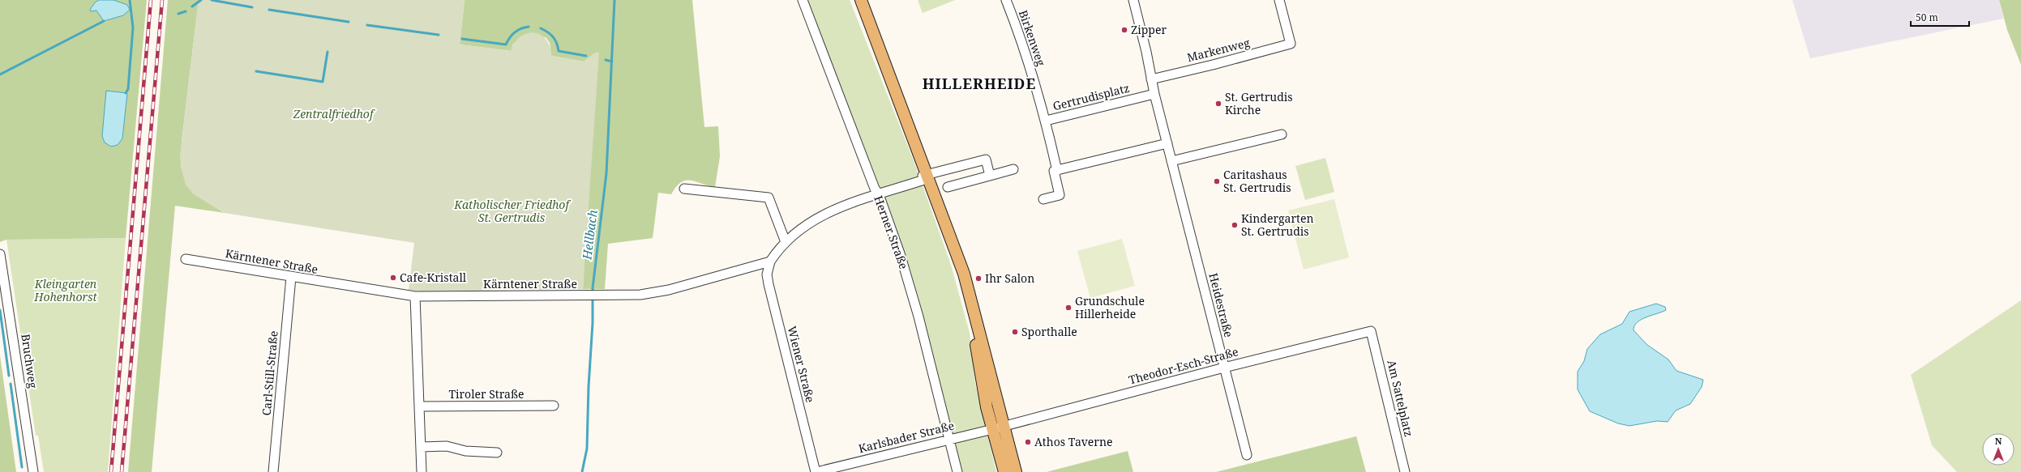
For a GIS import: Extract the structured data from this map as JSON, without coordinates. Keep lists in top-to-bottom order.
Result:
{
  "streets": {
    "street": [
      "Birkenweg",
      "Markenweg",
      "Gertrudisplatz",
      "Herner Straße",
      "Kärntener Straße",
      "Heidestraße",
      "Bruchweg",
      "Wiener Straße",
      "Theodor-Esch-Straße",
      "Carl-Still-Straße",
      "Tiroler Straße",
      "Am Sattelplatz",
      "Karlsbader Straße"
    ]
  },
  "crossings": [
    ["Birkenweg", "Gertrudisplatz"],
    ["Markenweg", "Heidestraße"],
    ["Gertrudisplatz", "Heidestraße"],
    ["Herner Straße", "Karlsbader Straße"],
    ["Kärntener Straße", "Wiener Straße"],
    ["Kärntener Straße", "Carl-Still-Straße"],
    ["Heidestraße", "Theodor-Esch-Straße"],
    ["Wiener Straße", "Karlsbader Straße"],
    ["Theodor-Esch-Straße", "Am Sattelplatz"],
    ["Theodor-Esch-Straße", "Karlsbader Straße"]
  ],
  "districts": ["HILLERHEIDE"],
  "water": ["Hellbach"],
  "parks": ["Zentralfriedhof", "Katholischer Friedhof St. Gertrudis", "Kleingarten Hohenhorst"],
  "places": [
    "Zipper",
    "St. Gertrudis Kirche",
    "Caritashaus St. Gertrudis",
    "Kindergarten St. Gertrudis",
    "Cafe-Kristall",
    "Ihr Salon",
    "Grundschule Hillerheide",
    "Sporthalle",
    "Athos Taverne"
  ],
  "scale_bar": "50 m",
  "north": "top"
}
